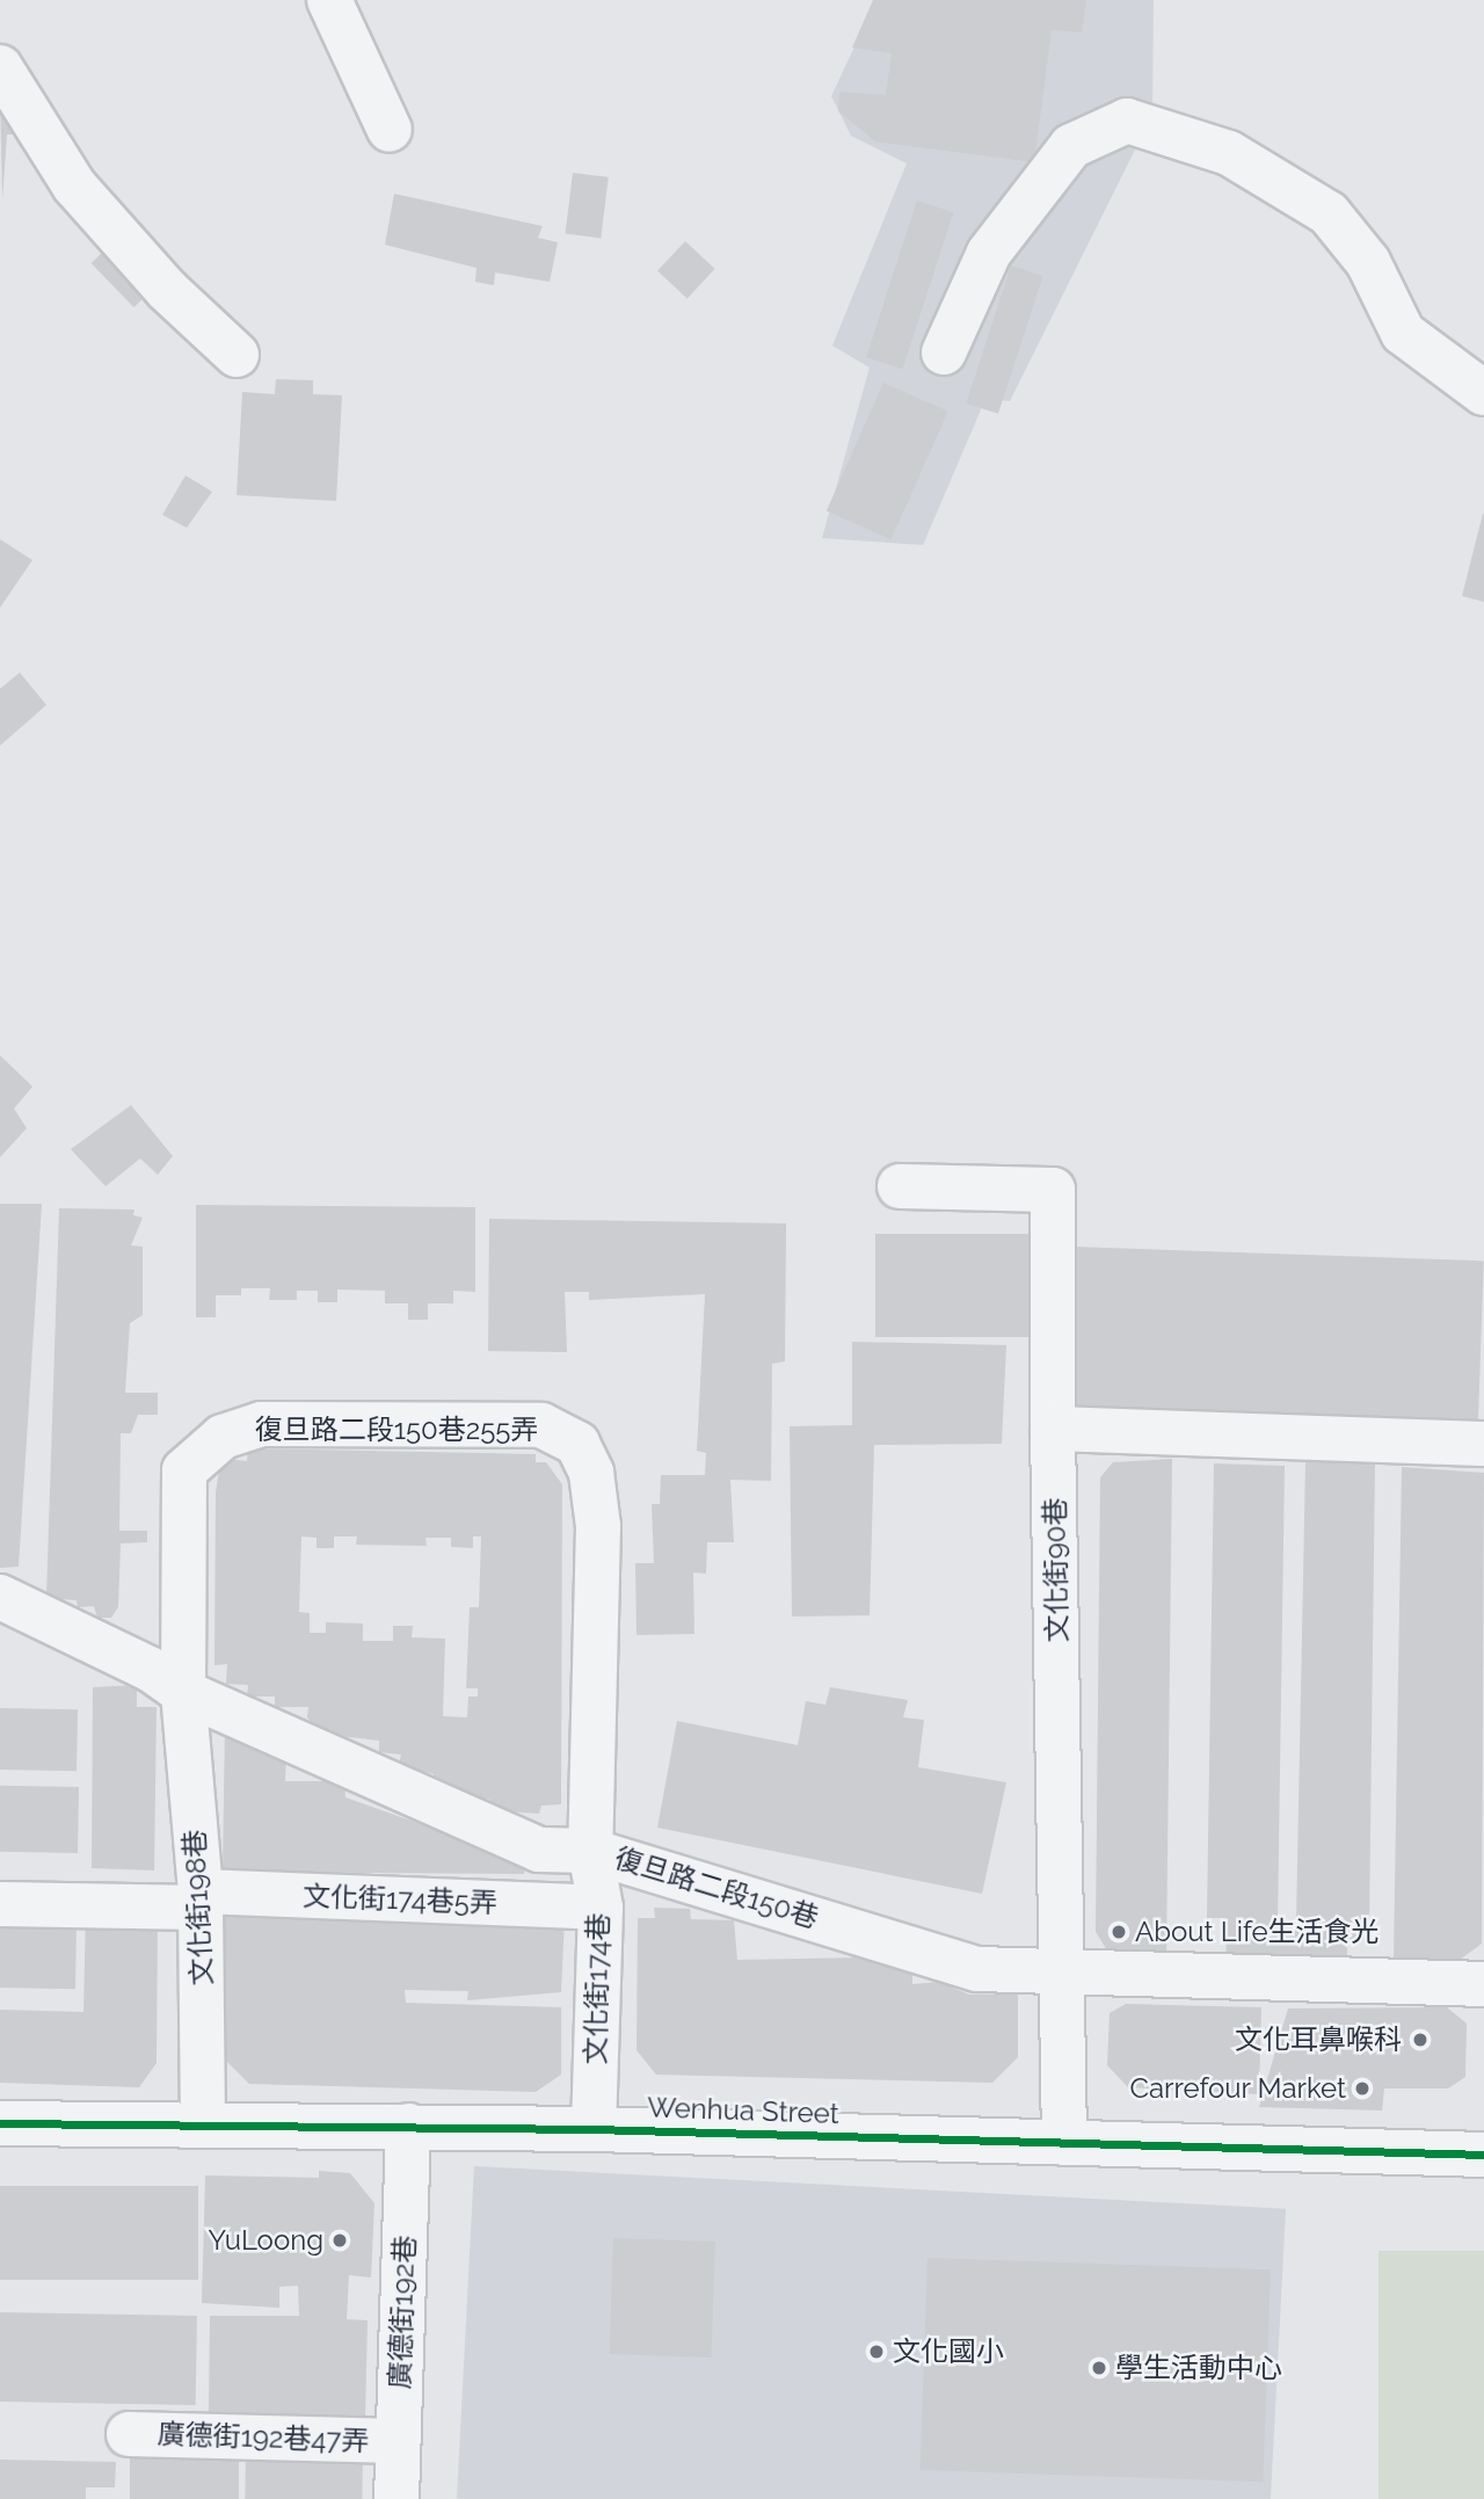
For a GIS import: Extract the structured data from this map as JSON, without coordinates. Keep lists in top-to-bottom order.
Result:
{
  "streets": {
    "street": [
      "復旦路二段150巷255弄",
      "文化街90巷",
      "復旦路二段150巷",
      "文化街174巷5弄",
      "文化街198巷",
      "文化街174巷",
      "Wenhua Street",
      "廣德街192巷",
      "廣德街192巷47弄"
    ]
  },
  "crossings": [
    ["復旦路二段150巷255弄", "復旦路二段150巷"],
    ["復旦路二段150巷255弄", "文化街198巷"],
    ["復旦路二段150巷255弄", "文化街174巷"],
    ["文化街90巷", "復旦路二段150巷"],
    ["文化街90巷", "Wenhua Street"],
    ["復旦路二段150巷", "文化街198巷"],
    ["復旦路二段150巷", "文化街174巷"],
    ["文化街174巷5弄", "文化街198巷"],
    ["文化街174巷5弄", "文化街174巷"],
    ["文化街198巷", "Wenhua Street"],
    ["文化街174巷", "Wenhua Street"],
    ["Wenhua Street", "廣德街192巷"],
    ["廣德街192巷", "廣德街192巷47弄"]
  ],
  "places": [
    "About Life生活食光",
    "文化耳鼻喉科",
    "Carrefour Market",
    "YuLoong",
    "文化國小",
    "學生活動中心"
  ]
}
